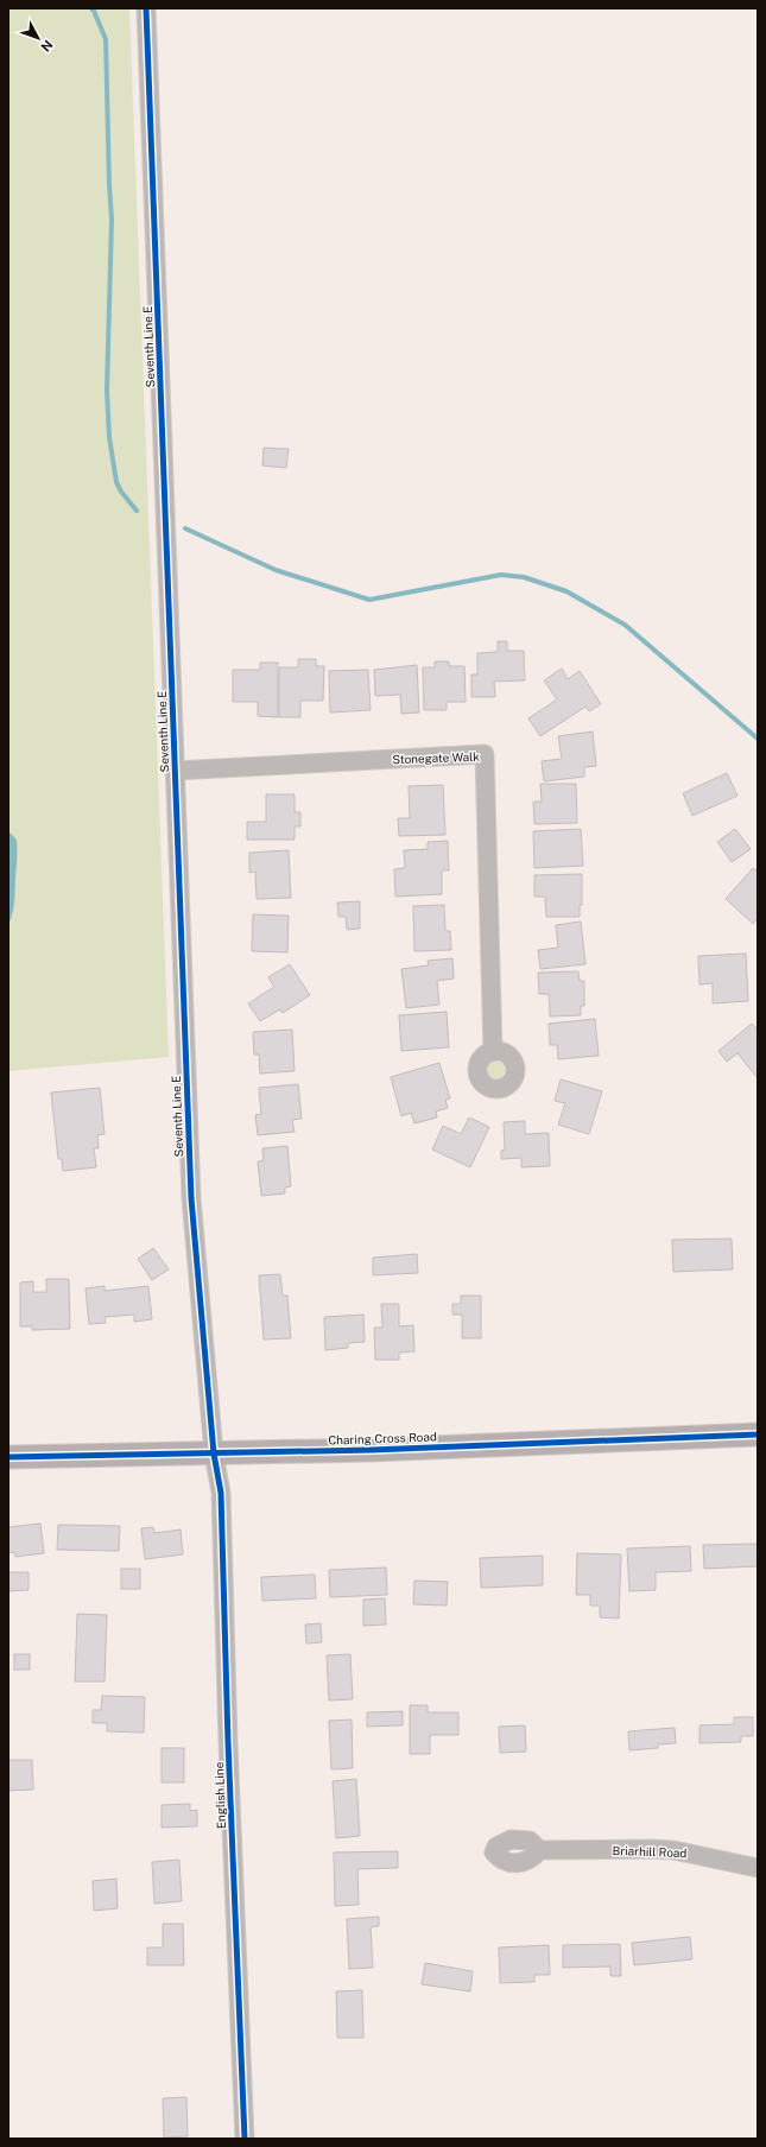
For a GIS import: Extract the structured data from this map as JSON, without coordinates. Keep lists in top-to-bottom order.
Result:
{
  "streets": {
    "main road": ["Charing Cross Road"],
    "street": [
      "Seventh Line E",
      "Stonegate Walk",
      "English Line",
      "Briarhill Road"
    ]
  },
  "crossings": [
    ["Seventh Line E", "Stonegate Walk"],
    ["Seventh Line E", "Charing Cross Road"],
    ["Seventh Line E", "English Line"],
    ["Charing Cross Road", "English Line"]
  ],
  "north": "bottom right"
}
